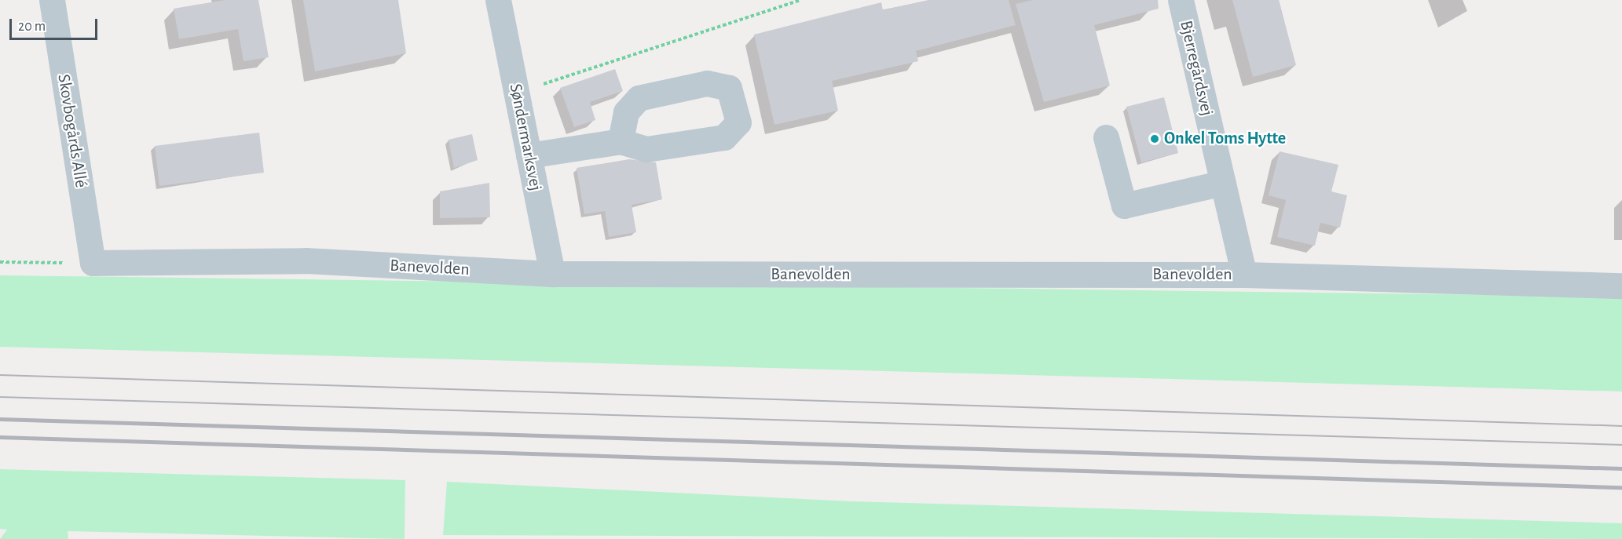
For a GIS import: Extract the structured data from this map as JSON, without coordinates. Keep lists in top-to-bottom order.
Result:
{
  "streets": {
    "street": [
      "Bjerregårdsvej",
      "Skovbogårds Allé",
      "Søndermarksvej",
      "Banevolden"
    ]
  },
  "crossings": [
    ["Bjerregårdsvej", "Banevolden"],
    ["Skovbogårds Allé", "Banevolden"],
    ["Søndermarksvej", "Banevolden"]
  ],
  "places": ["Onkel Toms Hytte"],
  "scale_bar": "20 m"
}
